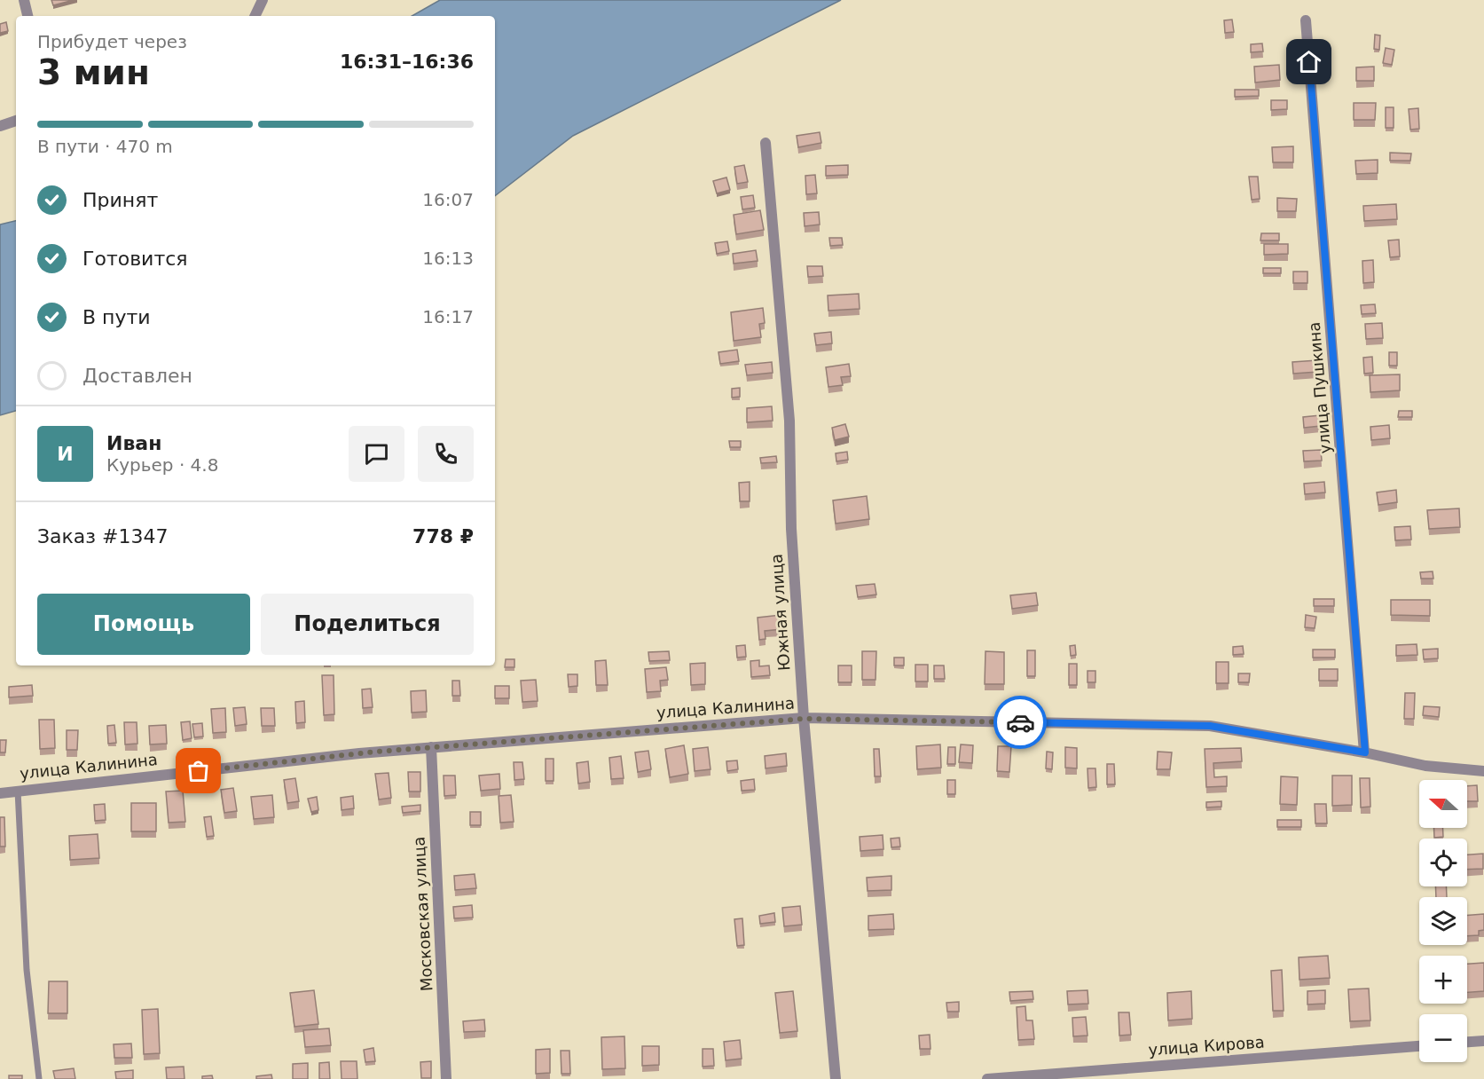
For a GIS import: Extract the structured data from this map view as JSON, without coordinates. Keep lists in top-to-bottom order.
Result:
{
  "streets": {
    "street": [
      "улица Пушкина",
      "Южная улица",
      "улица Калинина",
      "Московская улица",
      "улица Кирова"
    ]
  },
  "crossings": [
    ["улица Пушкина", "улица Калинина"],
    ["Южная улица", "улица Калинина"],
    ["улица Калинина", "Московская улица"]
  ],
  "north": "left",
  "page": {
    "heading": ["3 мин", "Прибудет через", "16:31–16:36"],
    "panel": [
      "Иван",
      "Курьер · 4.8",
      "Заказ #1347",
      "778 ₽"
    ],
    "bar": "В пути · 470 m",
    "list": [
      ["Принят", "16:07"],
      ["Готовится", "16:13"],
      ["В пути", "16:17"],
      "Доставлен"
    ],
    "round": "И",
    "buttons": ["Помощь", "Поделиться"],
    "map_buttons": ["+", "−"]
  }
}
